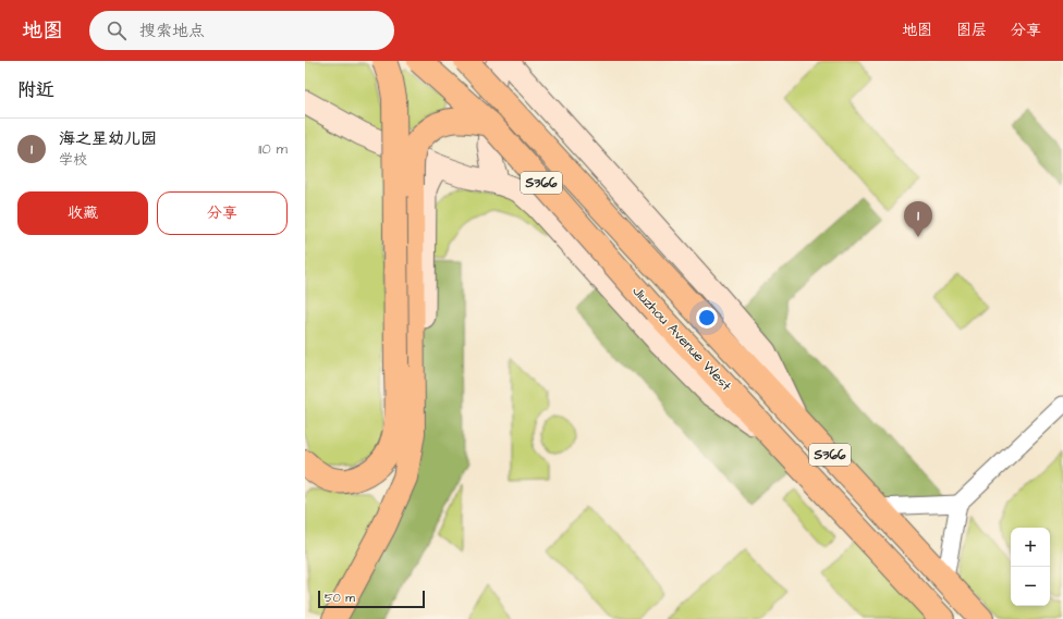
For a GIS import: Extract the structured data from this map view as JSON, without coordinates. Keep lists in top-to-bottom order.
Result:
{
  "streets": {
    "main road": ["S366", "Jiuzhou Avenue West"]
  },
  "scale_bar": "50 m",
  "page": {
    "header": "地图",
    "search": "搜索地点",
    "nav": ["地图", "图层", "分享"],
    "heading": "附近",
    "list": [
      {
        "mark": "1",
        "name": "海之星幼儿园",
        "note": "学校",
        "value": "110 m"
      }
    ],
    "buttons": ["收藏", "分享"],
    "pins": "1",
    "map_buttons": ["+", "−"],
    "scale": "50 m"
  }
}
